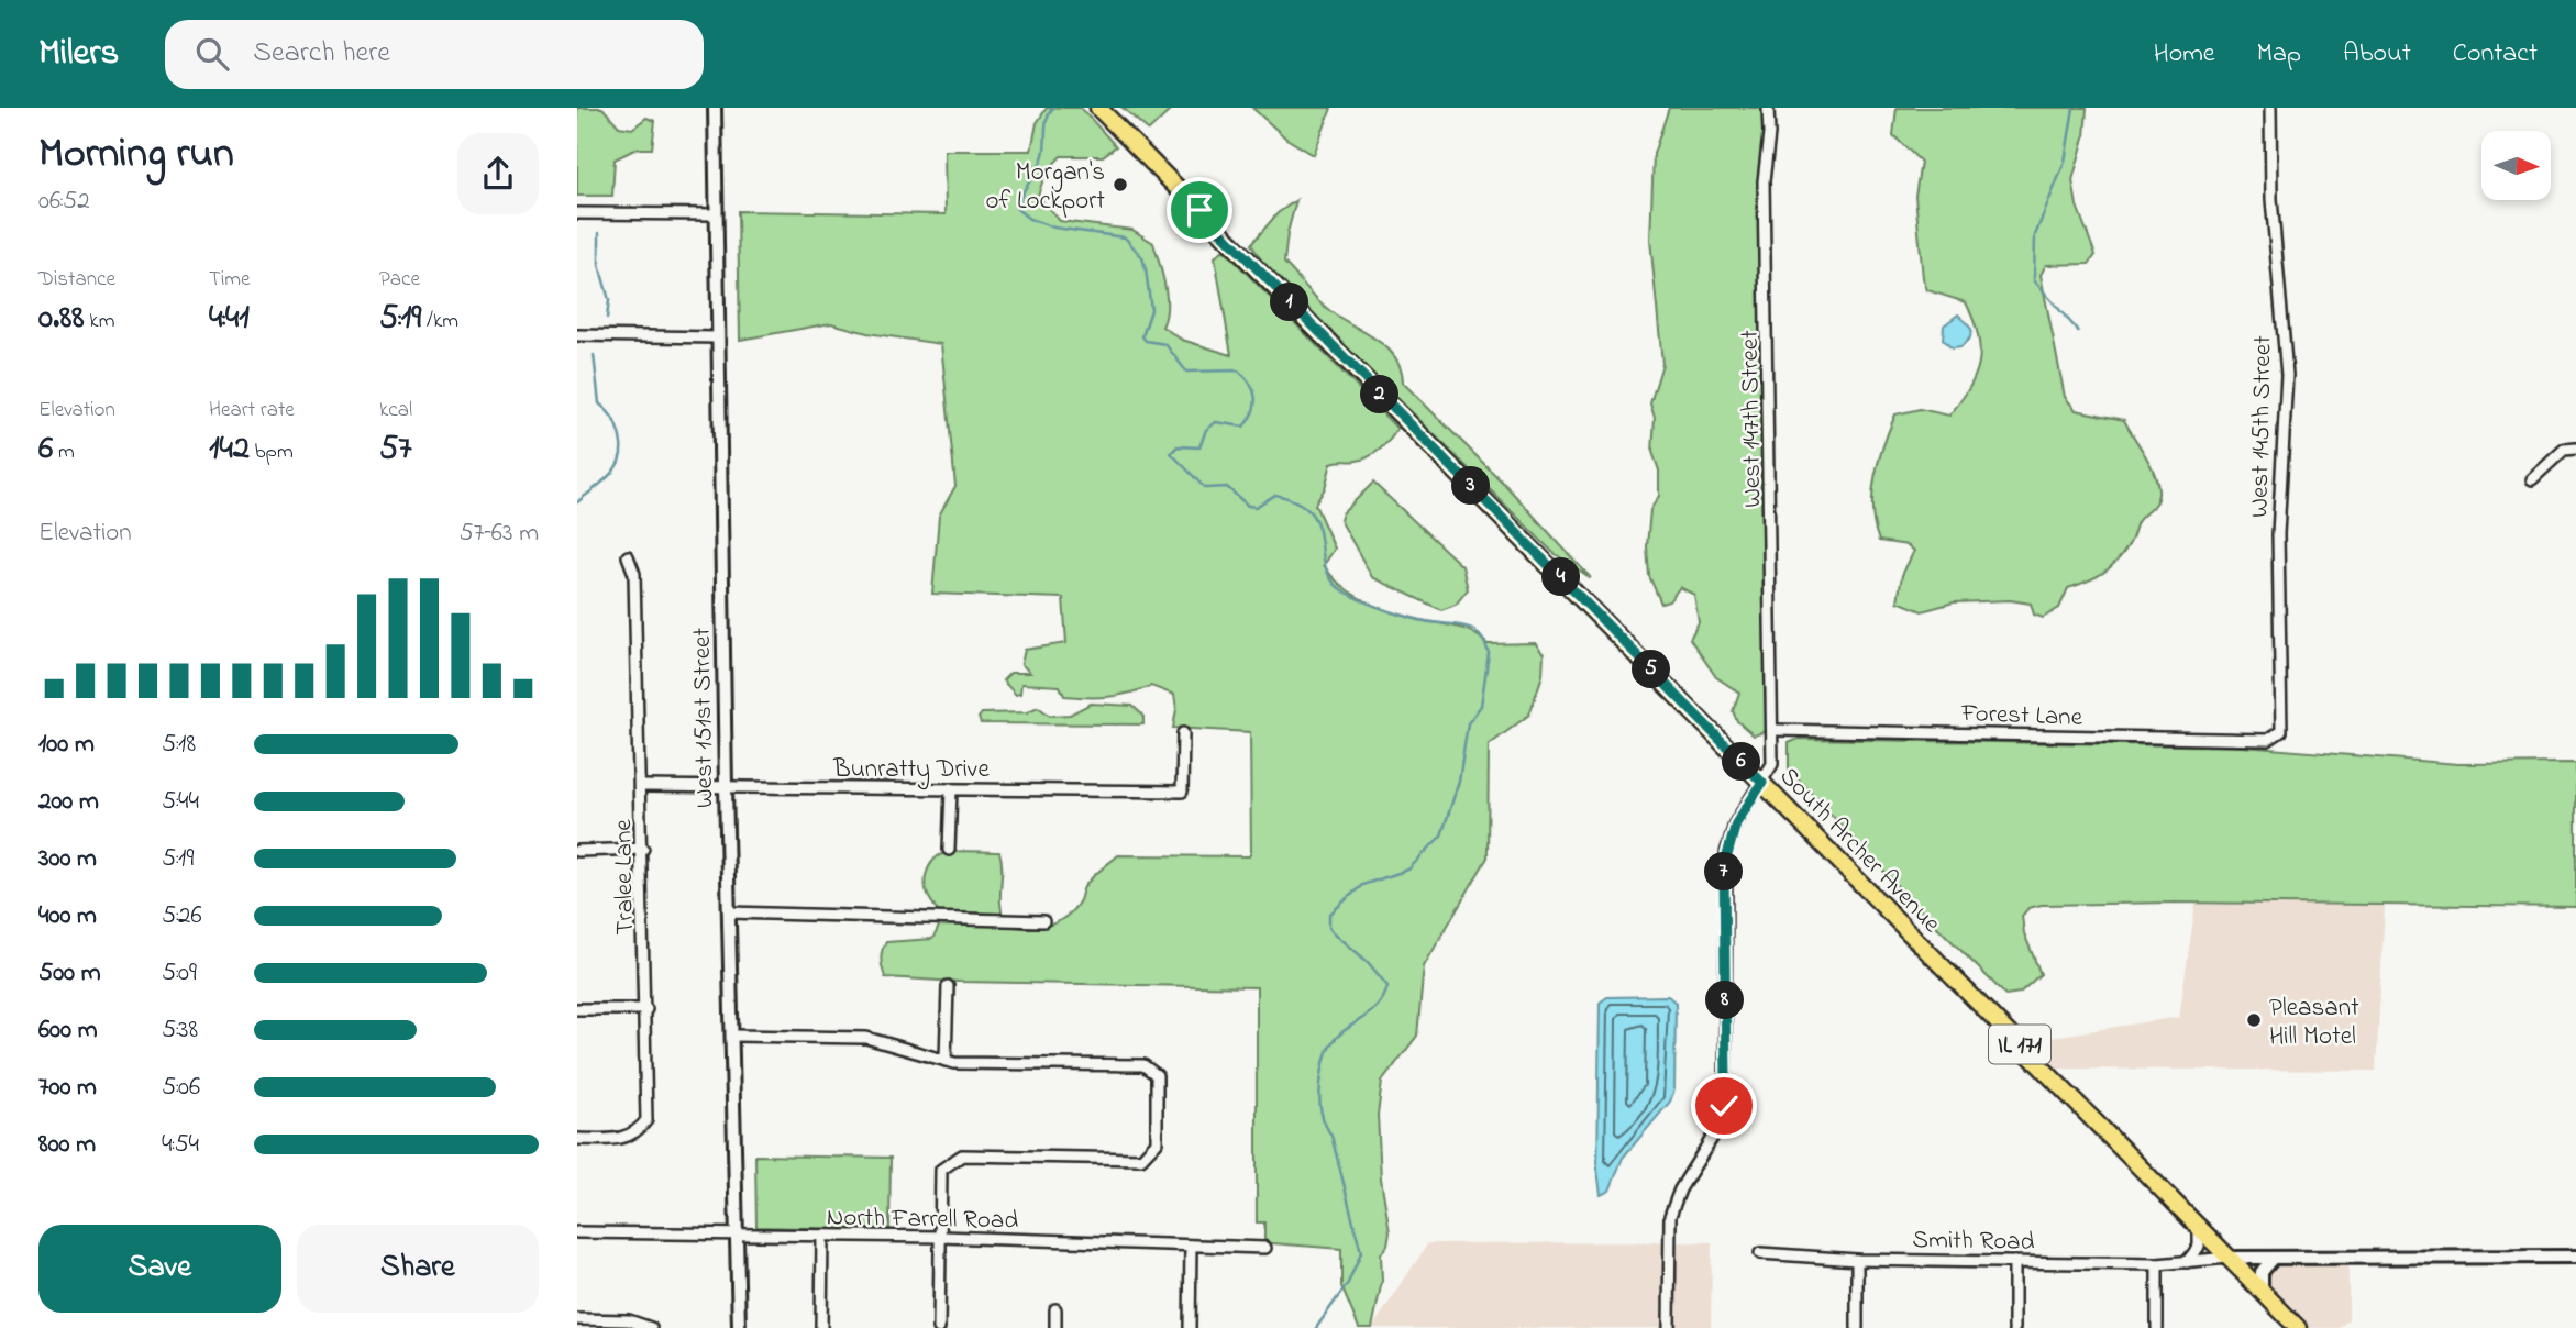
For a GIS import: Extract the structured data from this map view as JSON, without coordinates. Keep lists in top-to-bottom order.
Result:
{
  "streets": {
    "main road": ["South Archer Avenue", "IL 171"],
    "street": [
      "West 147th Street",
      "West 145th Street",
      "Forest Lane",
      "West 151st Street",
      "Bunratty Drive",
      "Tralee Lane",
      "North Farrell Road",
      "Smith Road"
    ]
  },
  "crossings": [
    ["West 147th Street", "Forest Lane"],
    ["West 147th Street", "South Archer Avenue"],
    ["West 145th Street", "Forest Lane"],
    ["West 151st Street", "Bunratty Drive"],
    ["West 151st Street", "North Farrell Road"],
    ["Bunratty Drive", "Tralee Lane"],
    ["South Archer Avenue", "Smith Road"]
  ],
  "places": ["Morgan's of Lockport", "Pleasant Hill Motel"],
  "north": "right",
  "page": {
    "header": "Milers",
    "search": "Search here",
    "nav": [
      "Home",
      "Map",
      "About",
      "Contact"
    ],
    "heading": ["Morning run", "06:52"],
    "stats": [
      ["Distance", "0.88 km"],
      ["Time", "4:41"],
      ["Pace", "5:19 /km"],
      ["Elevation", "6 m"],
      ["Heart rate", "142 bpm"],
      ["kcal", "57"]
    ],
    "pins": [
      "1",
      "2",
      "3",
      "4",
      "5",
      "6",
      "7",
      "8"
    ],
    "chart": ["Elevation", "57–63 m"],
    "list": [
      {
        "name": "100 m",
        "note": "5:18"
      },
      {
        "name": "200 m",
        "note": "5:44"
      },
      {
        "name": "300 m",
        "note": "5:19"
      },
      {
        "name": "400 m",
        "note": "5:26"
      },
      {
        "name": "500 m",
        "note": "5:09"
      },
      {
        "name": "600 m",
        "note": "5:38"
      },
      {
        "name": "700 m",
        "note": "5:06"
      },
      {
        "name": "800 m",
        "note": "4:54"
      }
    ],
    "buttons": ["Save", "Share"]
  }
}
